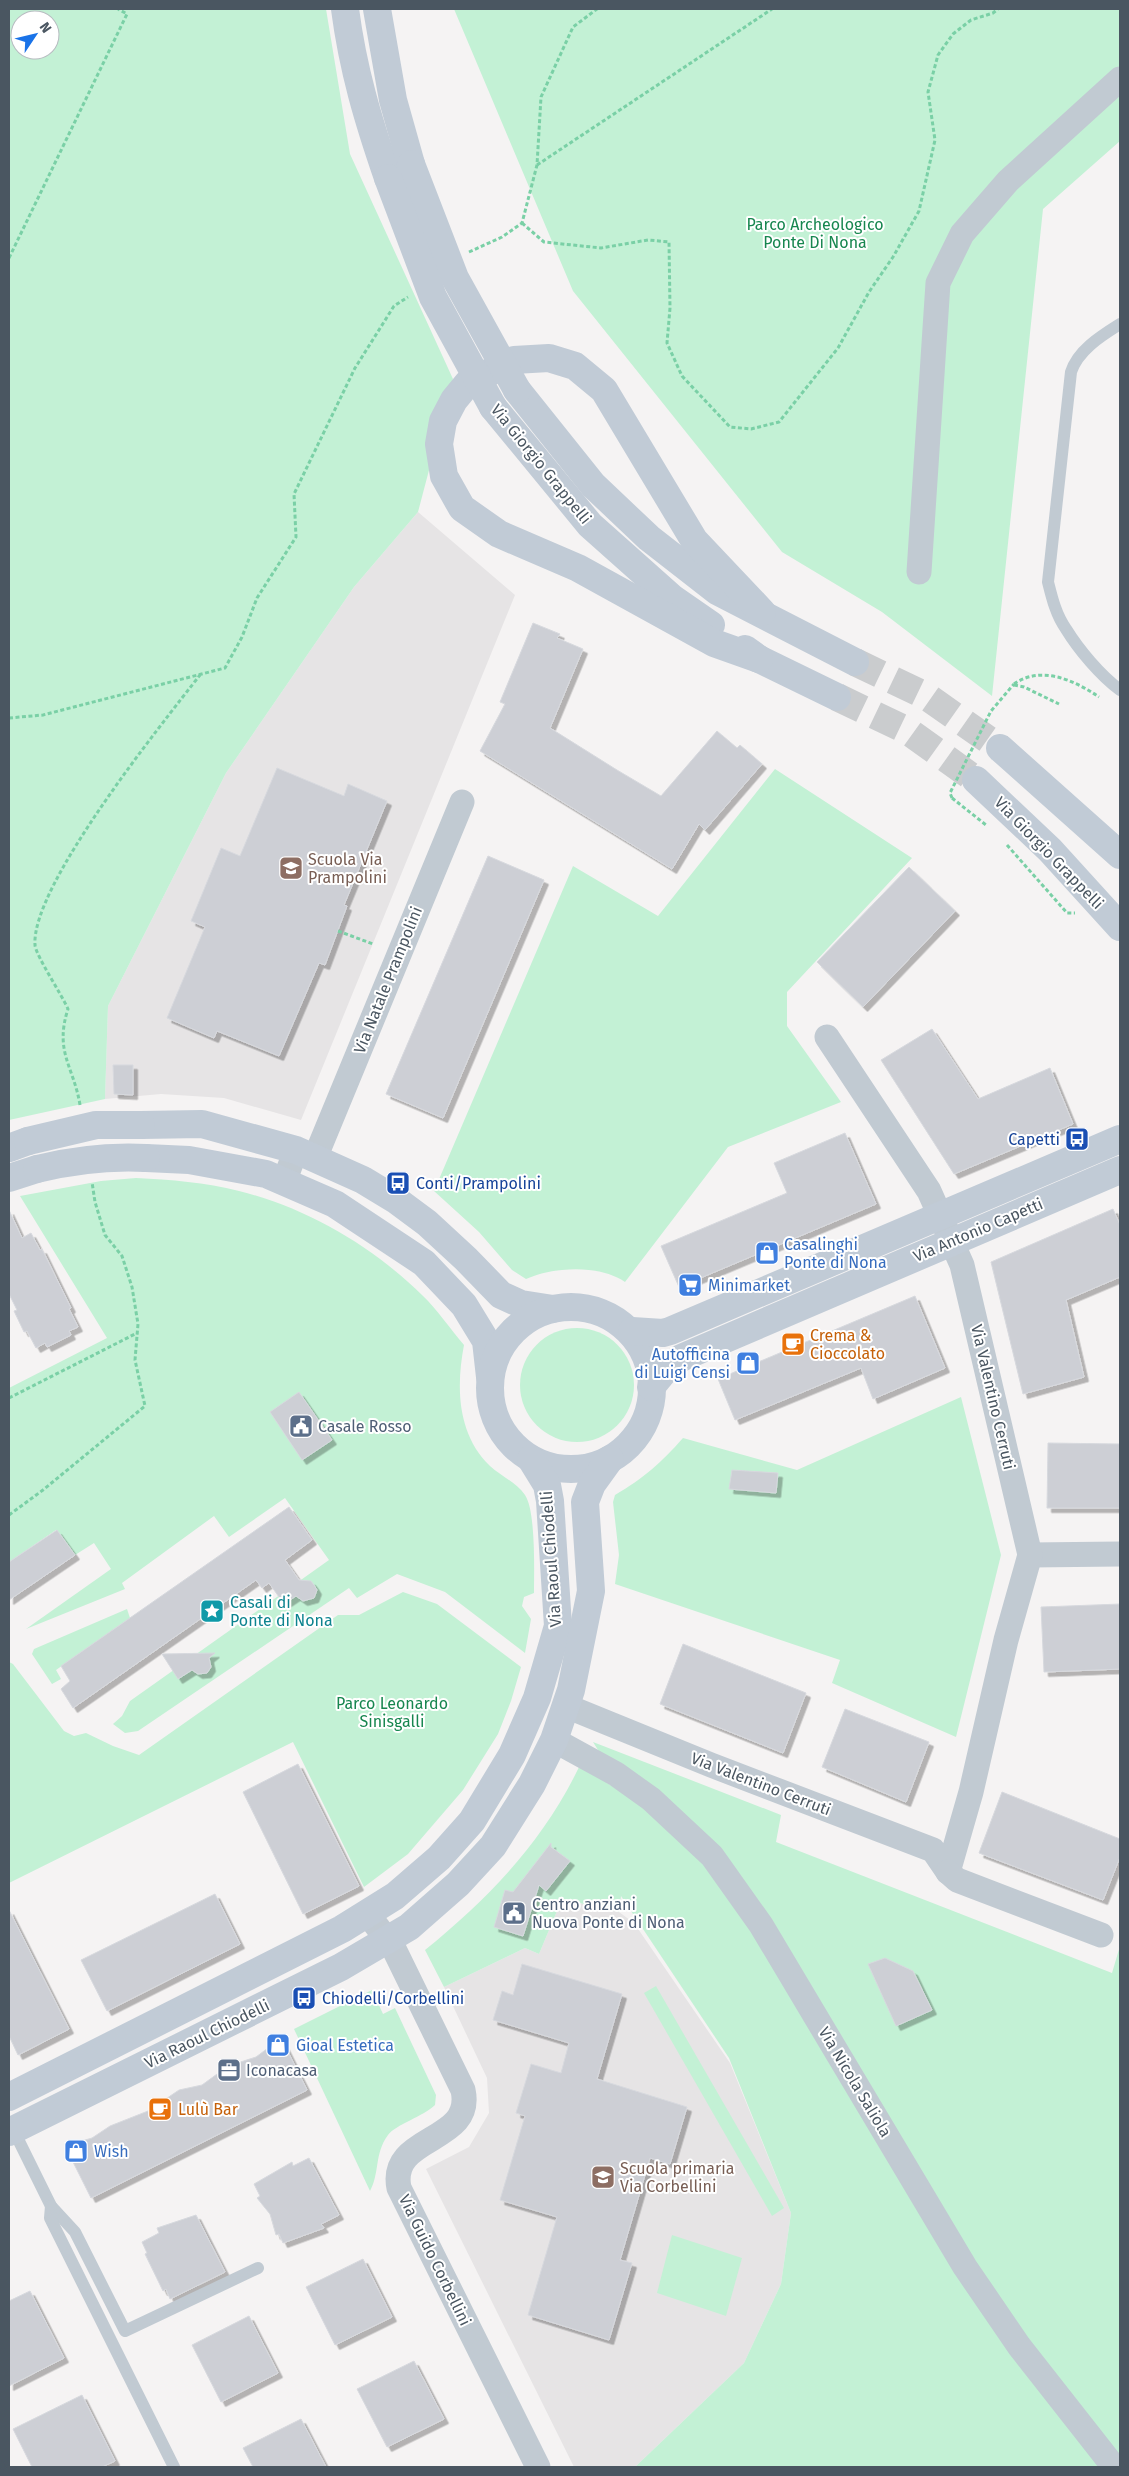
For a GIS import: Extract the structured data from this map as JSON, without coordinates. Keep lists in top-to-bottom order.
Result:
{
  "streets": {
    "main road": ["Via Giorgio Grappelli", "Via Antonio Capetti", "Via Raoul Chiodelli"],
    "street": [
      "Via Natale Prampolini",
      "Via Valentino Cerruti",
      "Via Nicola Saliola",
      "Via Guido Corbellini"
    ]
  },
  "crossings": [
    ["Via Antonio Capetti", "Via Valentino Cerruti"],
    ["Via Antonio Capetti", "Via Raoul Chiodelli"],
    ["Via Valentino Cerruti", "Via Raoul Chiodelli"],
    ["Via Raoul Chiodelli", "Via Nicola Saliola"],
    ["Via Raoul Chiodelli", "Via Guido Corbellini"]
  ],
  "parks": ["Parco Archeologico Ponte Di Nona", "Parco Leonardo Sinisgalli"],
  "places": {
    "school or university": ["Scuola Via Prampolini", "Scuola primaria Via Corbellini"],
    "bus stop": ["Capetti", "Conti/Prampolini", "Chiodelli/Corbellini"],
    "shop": [
      "Casalinghi Ponte di Nona",
      "Autofficina di Luigi Censi",
      "Gioal Estetica",
      "Wish"
    ],
    "supermarket": ["Minimarket"],
    "cafe": ["Crema & Cioccolato", "Lulù Bar"],
    "public building": ["Casale Rosso", "Centro anziani Nuova Ponte di Nona"],
    "place": ["Casali di Ponte di Nona"],
    "office": ["Iconacasa"]
  },
  "north": "top right"
}
